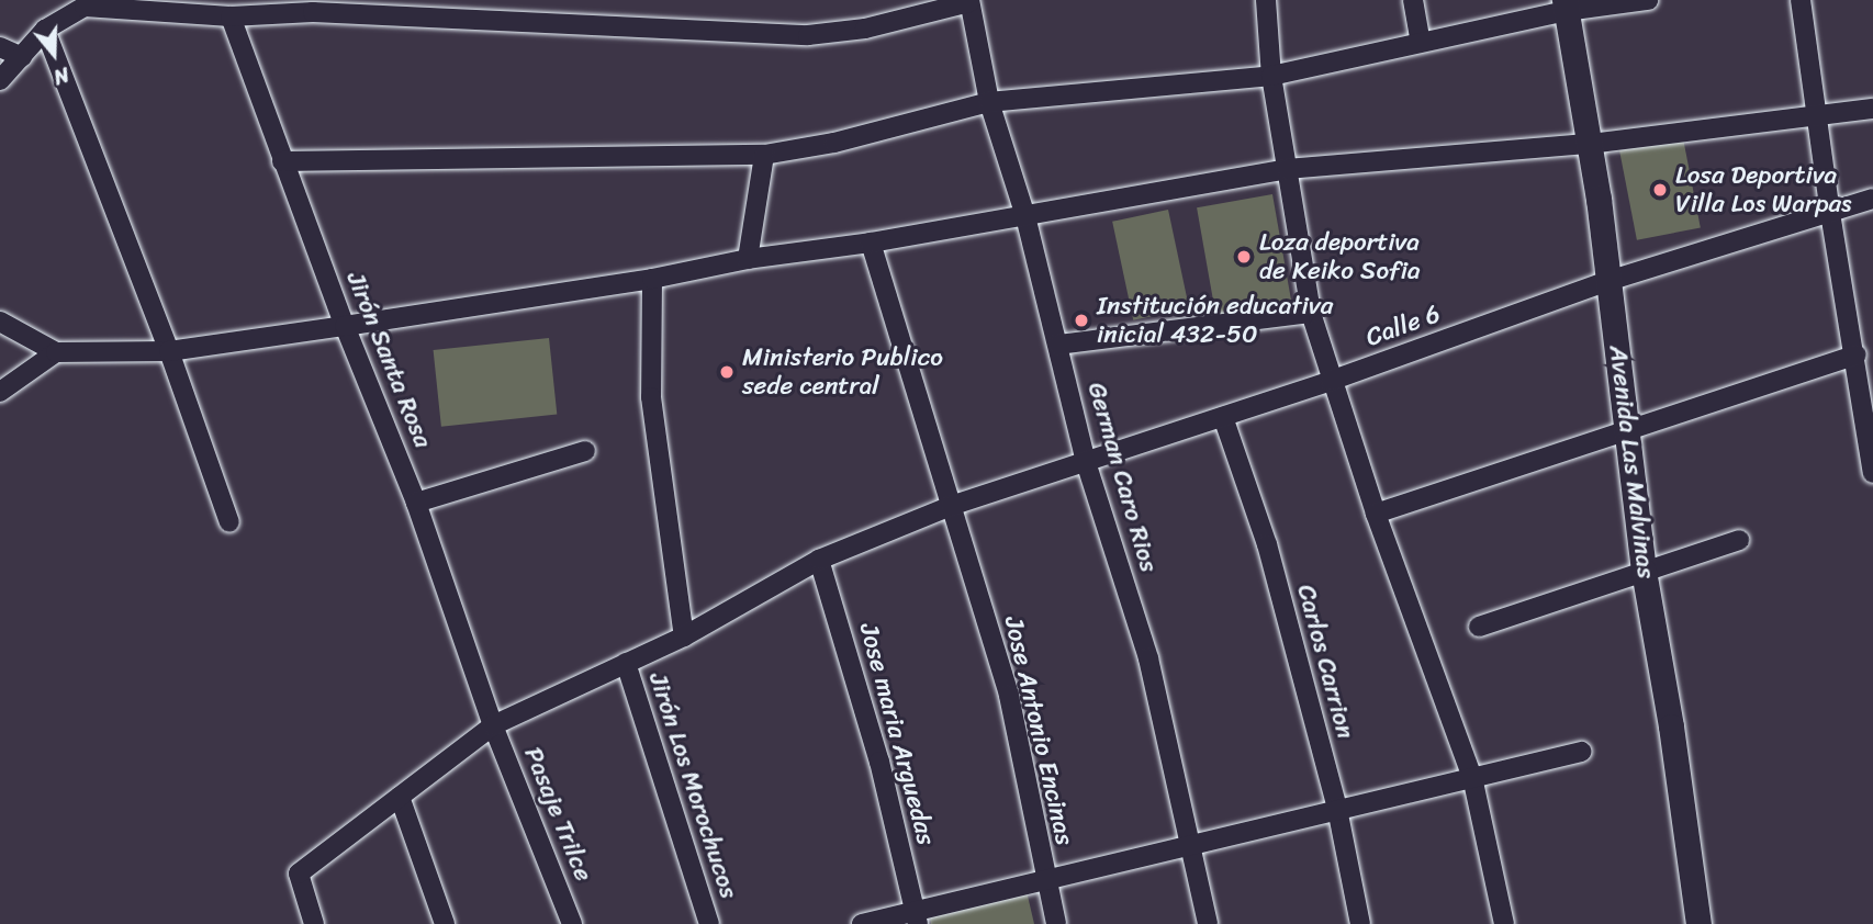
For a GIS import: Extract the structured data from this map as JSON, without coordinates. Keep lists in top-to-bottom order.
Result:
{
  "streets": {
    "street": [
      "Calle 6",
      "Jirón Santa Rosa",
      "Avenida Las Malvinas",
      "German Caro Rios",
      "Carlos Carrion",
      "Jose Antonio Encinas",
      "Jose maria Arguedas",
      "Jirón Los Morochucos",
      "Pasaje Trilce"
    ]
  },
  "crossings": [
    ["Calle 6", "Jirón Santa Rosa"],
    ["Calle 6", "Avenida Las Malvinas"],
    ["Calle 6", "German Caro Rios"],
    ["Calle 6", "Carlos Carrion"],
    ["Calle 6", "Jose Antonio Encinas"],
    ["Calle 6", "Jose maria Arguedas"],
    ["Calle 6", "Jirón Los Morochucos"],
    ["Calle 6", "Pasaje Trilce"],
    ["Jirón Santa Rosa", "Pasaje Trilce"]
  ],
  "places": [
    "Losa Deportiva Villa Los Warpas",
    "Loza deportiva de Keiko Sofia",
    "Institución educativa inicial 432-50",
    "Ministerio Publico sede central"
  ],
  "north": "bottom"
}
